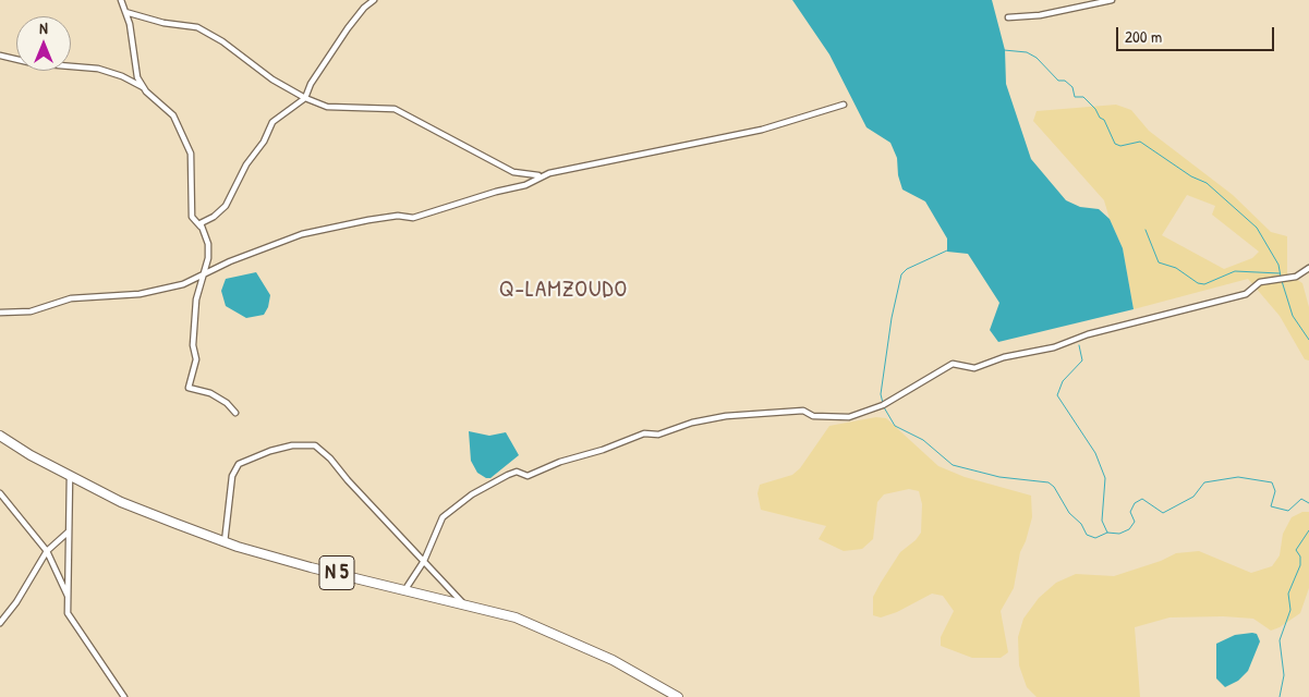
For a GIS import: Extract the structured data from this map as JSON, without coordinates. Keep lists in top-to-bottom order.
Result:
{
  "streets": {
    "highway": ["N 5"]
  },
  "districts": ["Q-LAMZOUDO"],
  "scale_bar": "200 m",
  "north": "top"
}
